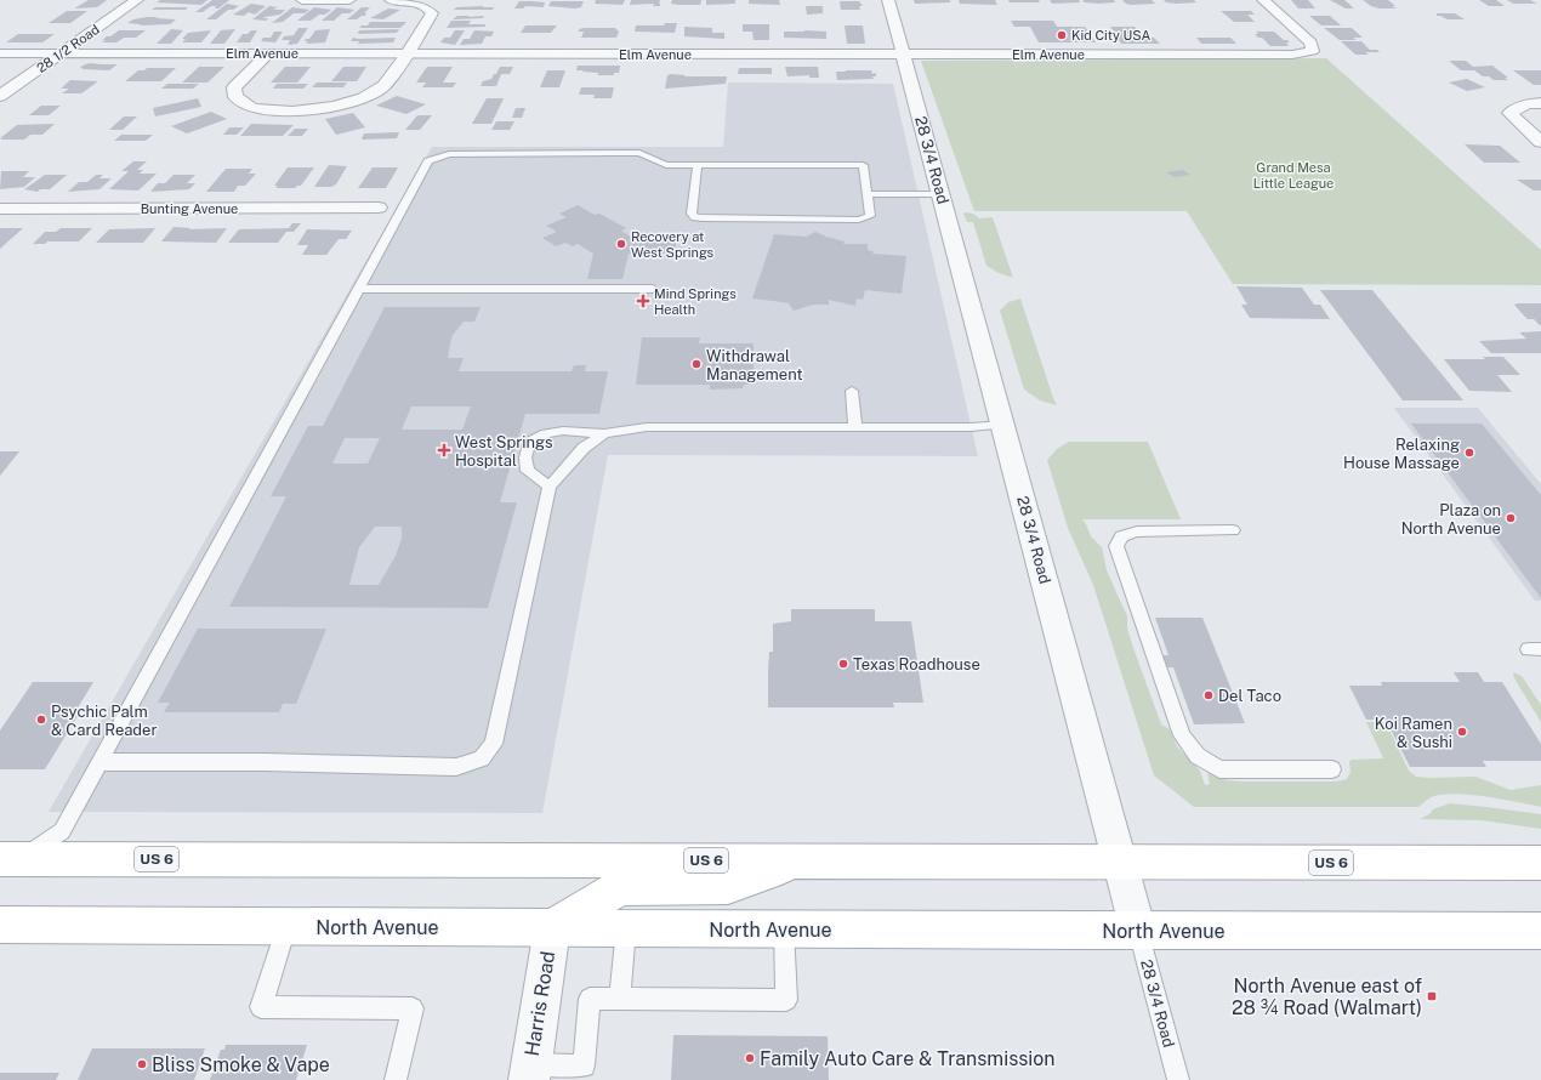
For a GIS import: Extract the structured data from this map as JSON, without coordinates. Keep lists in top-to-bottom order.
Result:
{
  "streets": {
    "main road": ["US 6", "North Avenue"],
    "street": [
      "28 1/2 Road",
      "Elm Avenue",
      "28 3/4 Road",
      "Bunting Avenue",
      "Harris Road"
    ]
  },
  "crossings": [
    ["28 1/2 Road", "Elm Avenue"],
    ["Elm Avenue", "28 3/4 Road"],
    ["28 3/4 Road", "US 6"],
    ["28 3/4 Road", "North Avenue"],
    ["North Avenue", "Harris Road"]
  ],
  "parks": ["Grand Mesa Little League"],
  "places": {
    "other": [
      "Kid City USA",
      "Recovery at West Springs",
      "Withdrawal Management",
      "Relaxing House Massage",
      "Plaza on North Avenue",
      "Texas Roadhouse",
      "Del Taco",
      "Psychic Palm & Card Reader",
      "Koi Ramen & Sushi",
      "Family Auto Care & Transmission",
      "Bliss Smoke & Vape"
    ],
    "health": ["Mind Springs Health", "West Springs Hospital"],
    "transit": ["North Avenue east of 28 ¾ Road (Walmart)"]
  }
}
